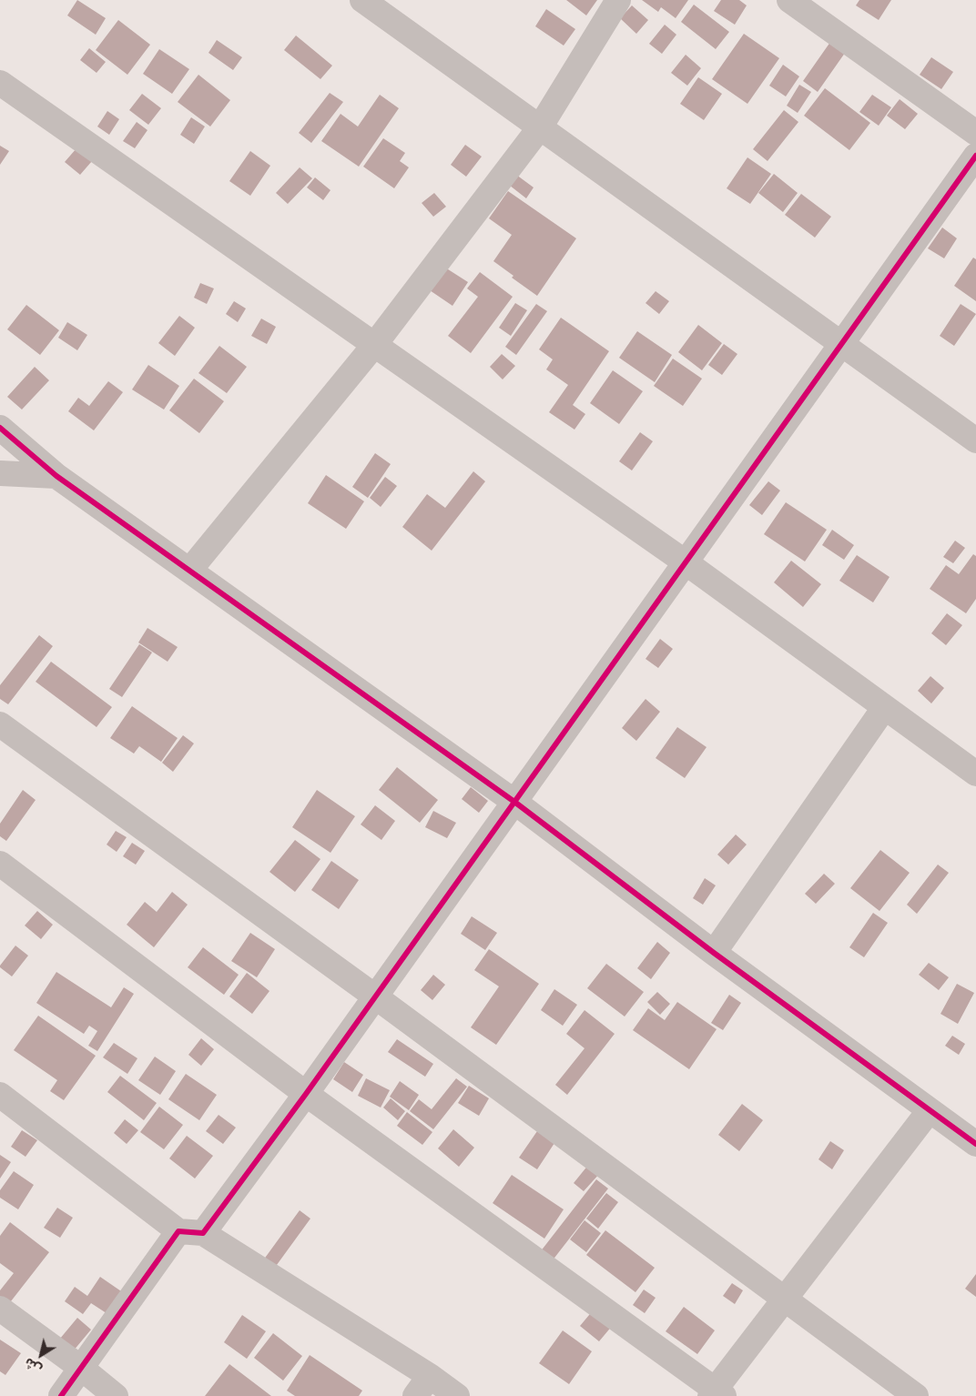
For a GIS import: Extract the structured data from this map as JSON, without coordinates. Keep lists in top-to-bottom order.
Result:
{
  "north": "bottom left"
}
